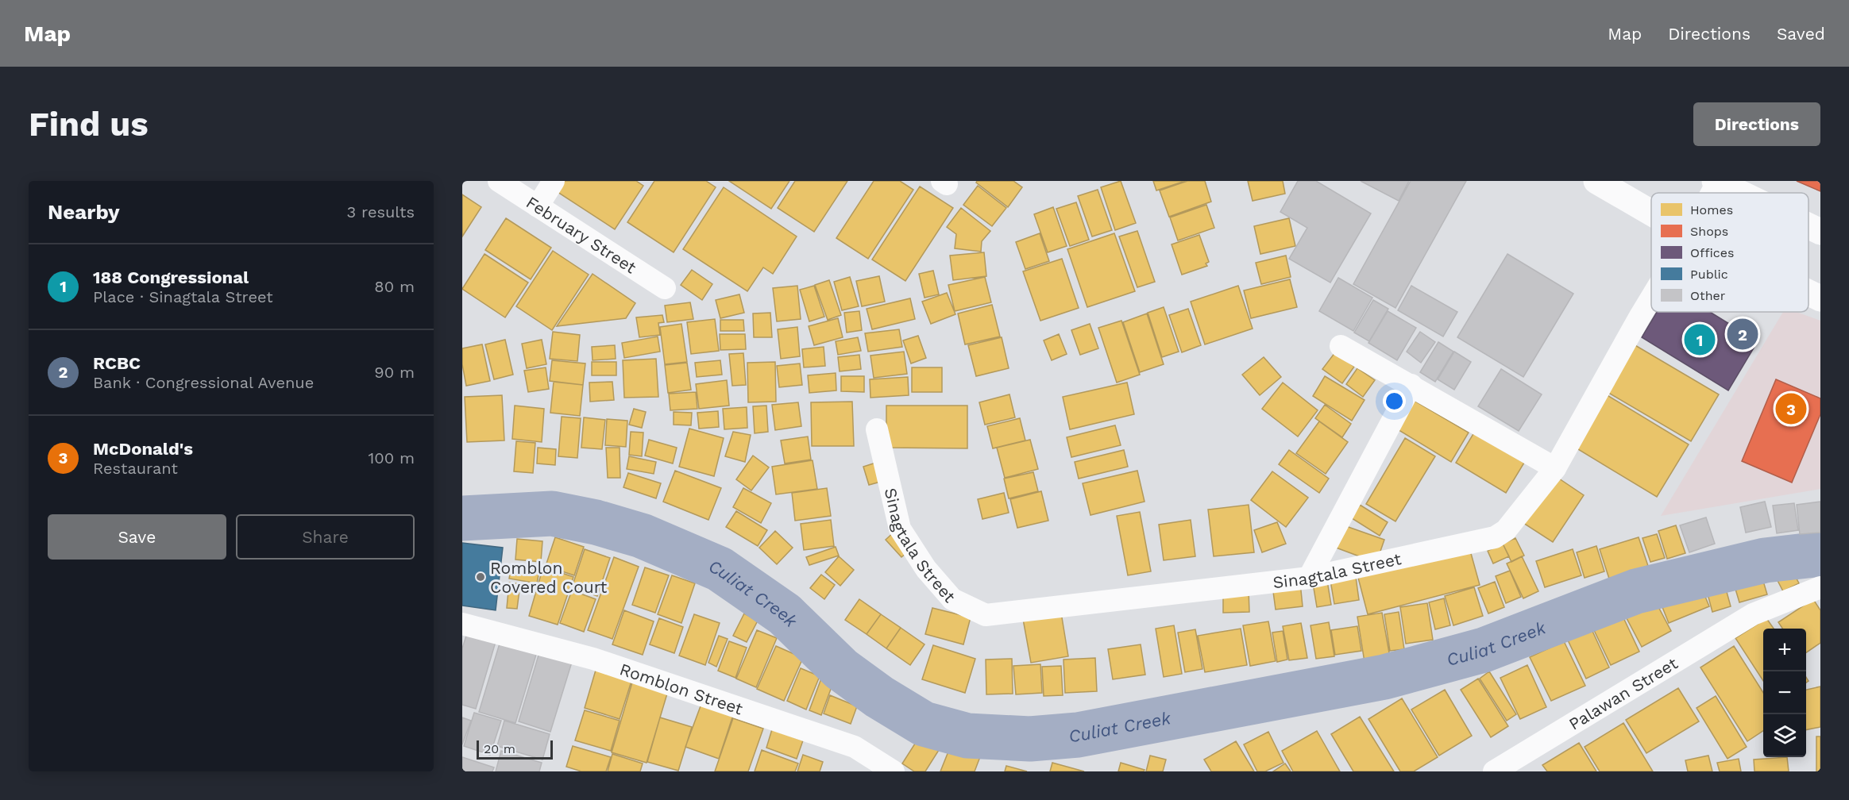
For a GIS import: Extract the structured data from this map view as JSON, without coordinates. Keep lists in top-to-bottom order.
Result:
{
  "streets": {
    "street": [
      "February Street",
      "Sinagtala Street",
      "Romblon Street",
      "Palawan Street"
    ]
  },
  "water": ["Culiat Creek"],
  "places": ["Romblon Covered Court"],
  "legend": [
    "Homes",
    "Shops",
    "Offices",
    "Public",
    "Other"
  ],
  "scale_bar": "20 m",
  "page": {
    "header": "Map",
    "nav": ["Map", "Directions", "Saved"],
    "buttons": [
      "Directions",
      ["Save", "Share"]
    ],
    "title": "Find us",
    "heading": ["Nearby", "3 results"],
    "list": [
      {
        "mark": "1",
        "name": "188 Congressional",
        "note": "Place · Sinagtala Street",
        "value": "80 m"
      },
      {
        "mark": "2",
        "name": "RCBC",
        "note": "Bank · Congressional Avenue",
        "value": "90 m"
      },
      {
        "mark": "3",
        "name": "McDonald's",
        "note": "Restaurant",
        "value": "100 m"
      }
    ],
    "pins": ["2", "1", "3"],
    "map_buttons": ["+", "−"],
    "scale": "20 m"
  }
}
